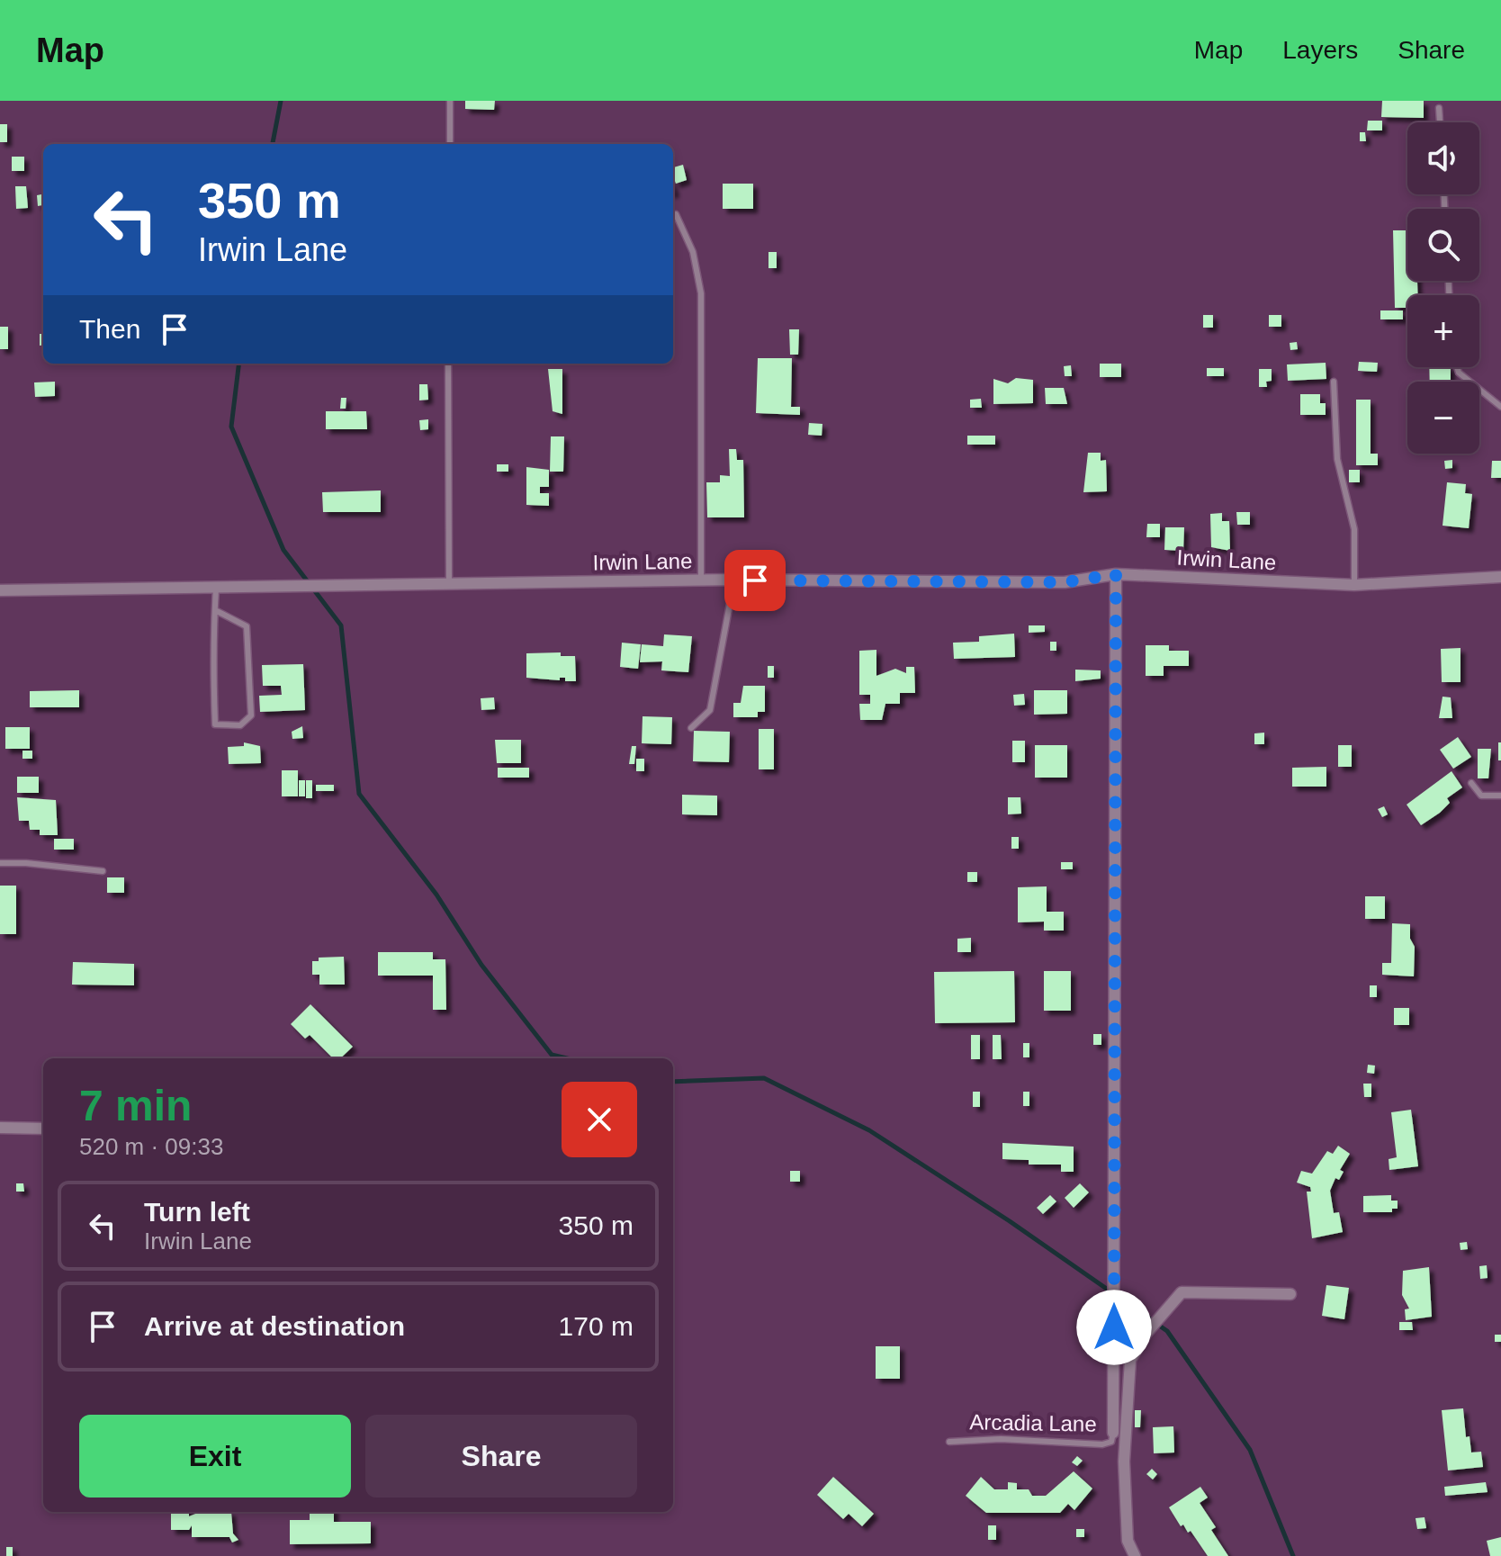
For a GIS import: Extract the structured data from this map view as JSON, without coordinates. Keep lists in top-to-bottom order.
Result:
{
  "streets": {
    "street": ["Irwin Lane", "Arcadia Lane"]
  },
  "crossings": [
    ["Irwin Lane", "Arcadia Lane"]
  ],
  "page": {
    "header": "Map",
    "nav": ["Map", "Layers", "Share"],
    "map_buttons": ["+", "−"],
    "turn": ["350 m", "Irwin Lane"],
    "then": "Then",
    "heading": ["7 min", "520 m · 09:33"],
    "list": [
      {
        "name": "Turn left",
        "note": "Irwin Lane",
        "value": "350 m"
      },
      {
        "name": "Arrive at destination",
        "value": "170 m"
      }
    ],
    "buttons": ["Exit", "Share"]
  }
}
